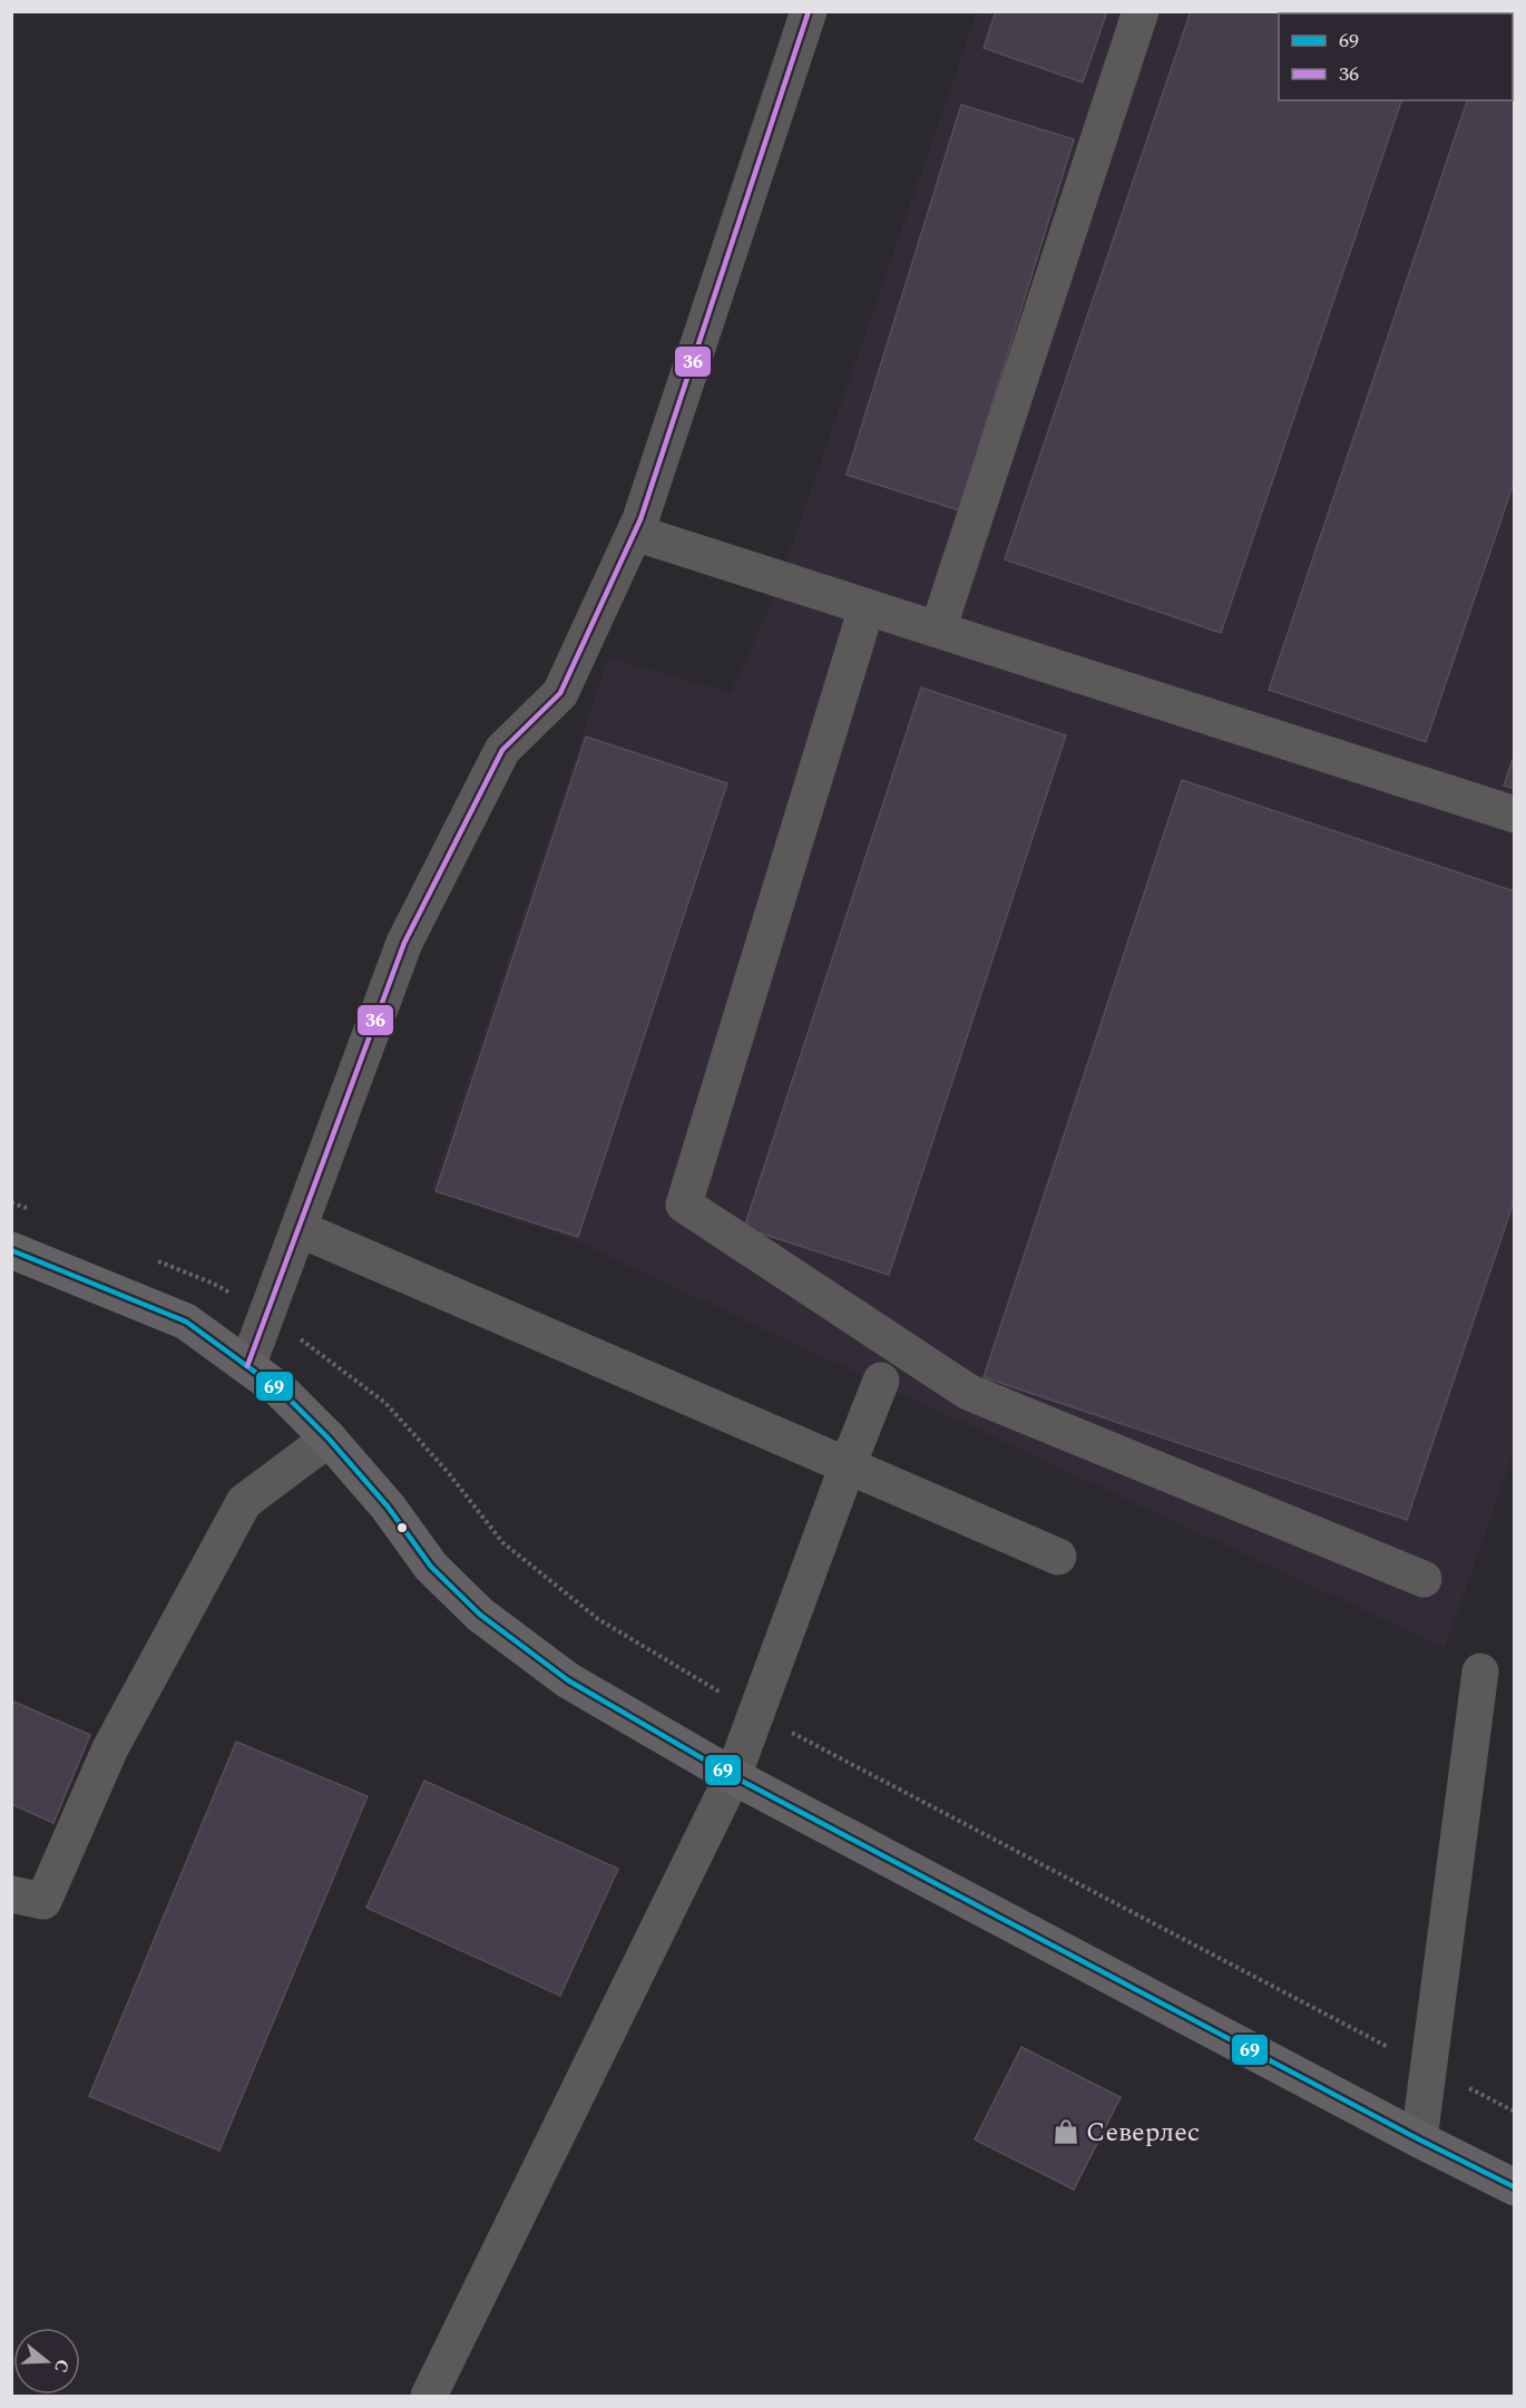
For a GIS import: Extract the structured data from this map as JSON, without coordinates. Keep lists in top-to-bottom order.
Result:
{
  "places": {
    "shop": ["Северлес"]
  },
  "lines": ["transit line 36", "transit line 69"],
  "legend": ["69", "36"],
  "north": "right"
}
